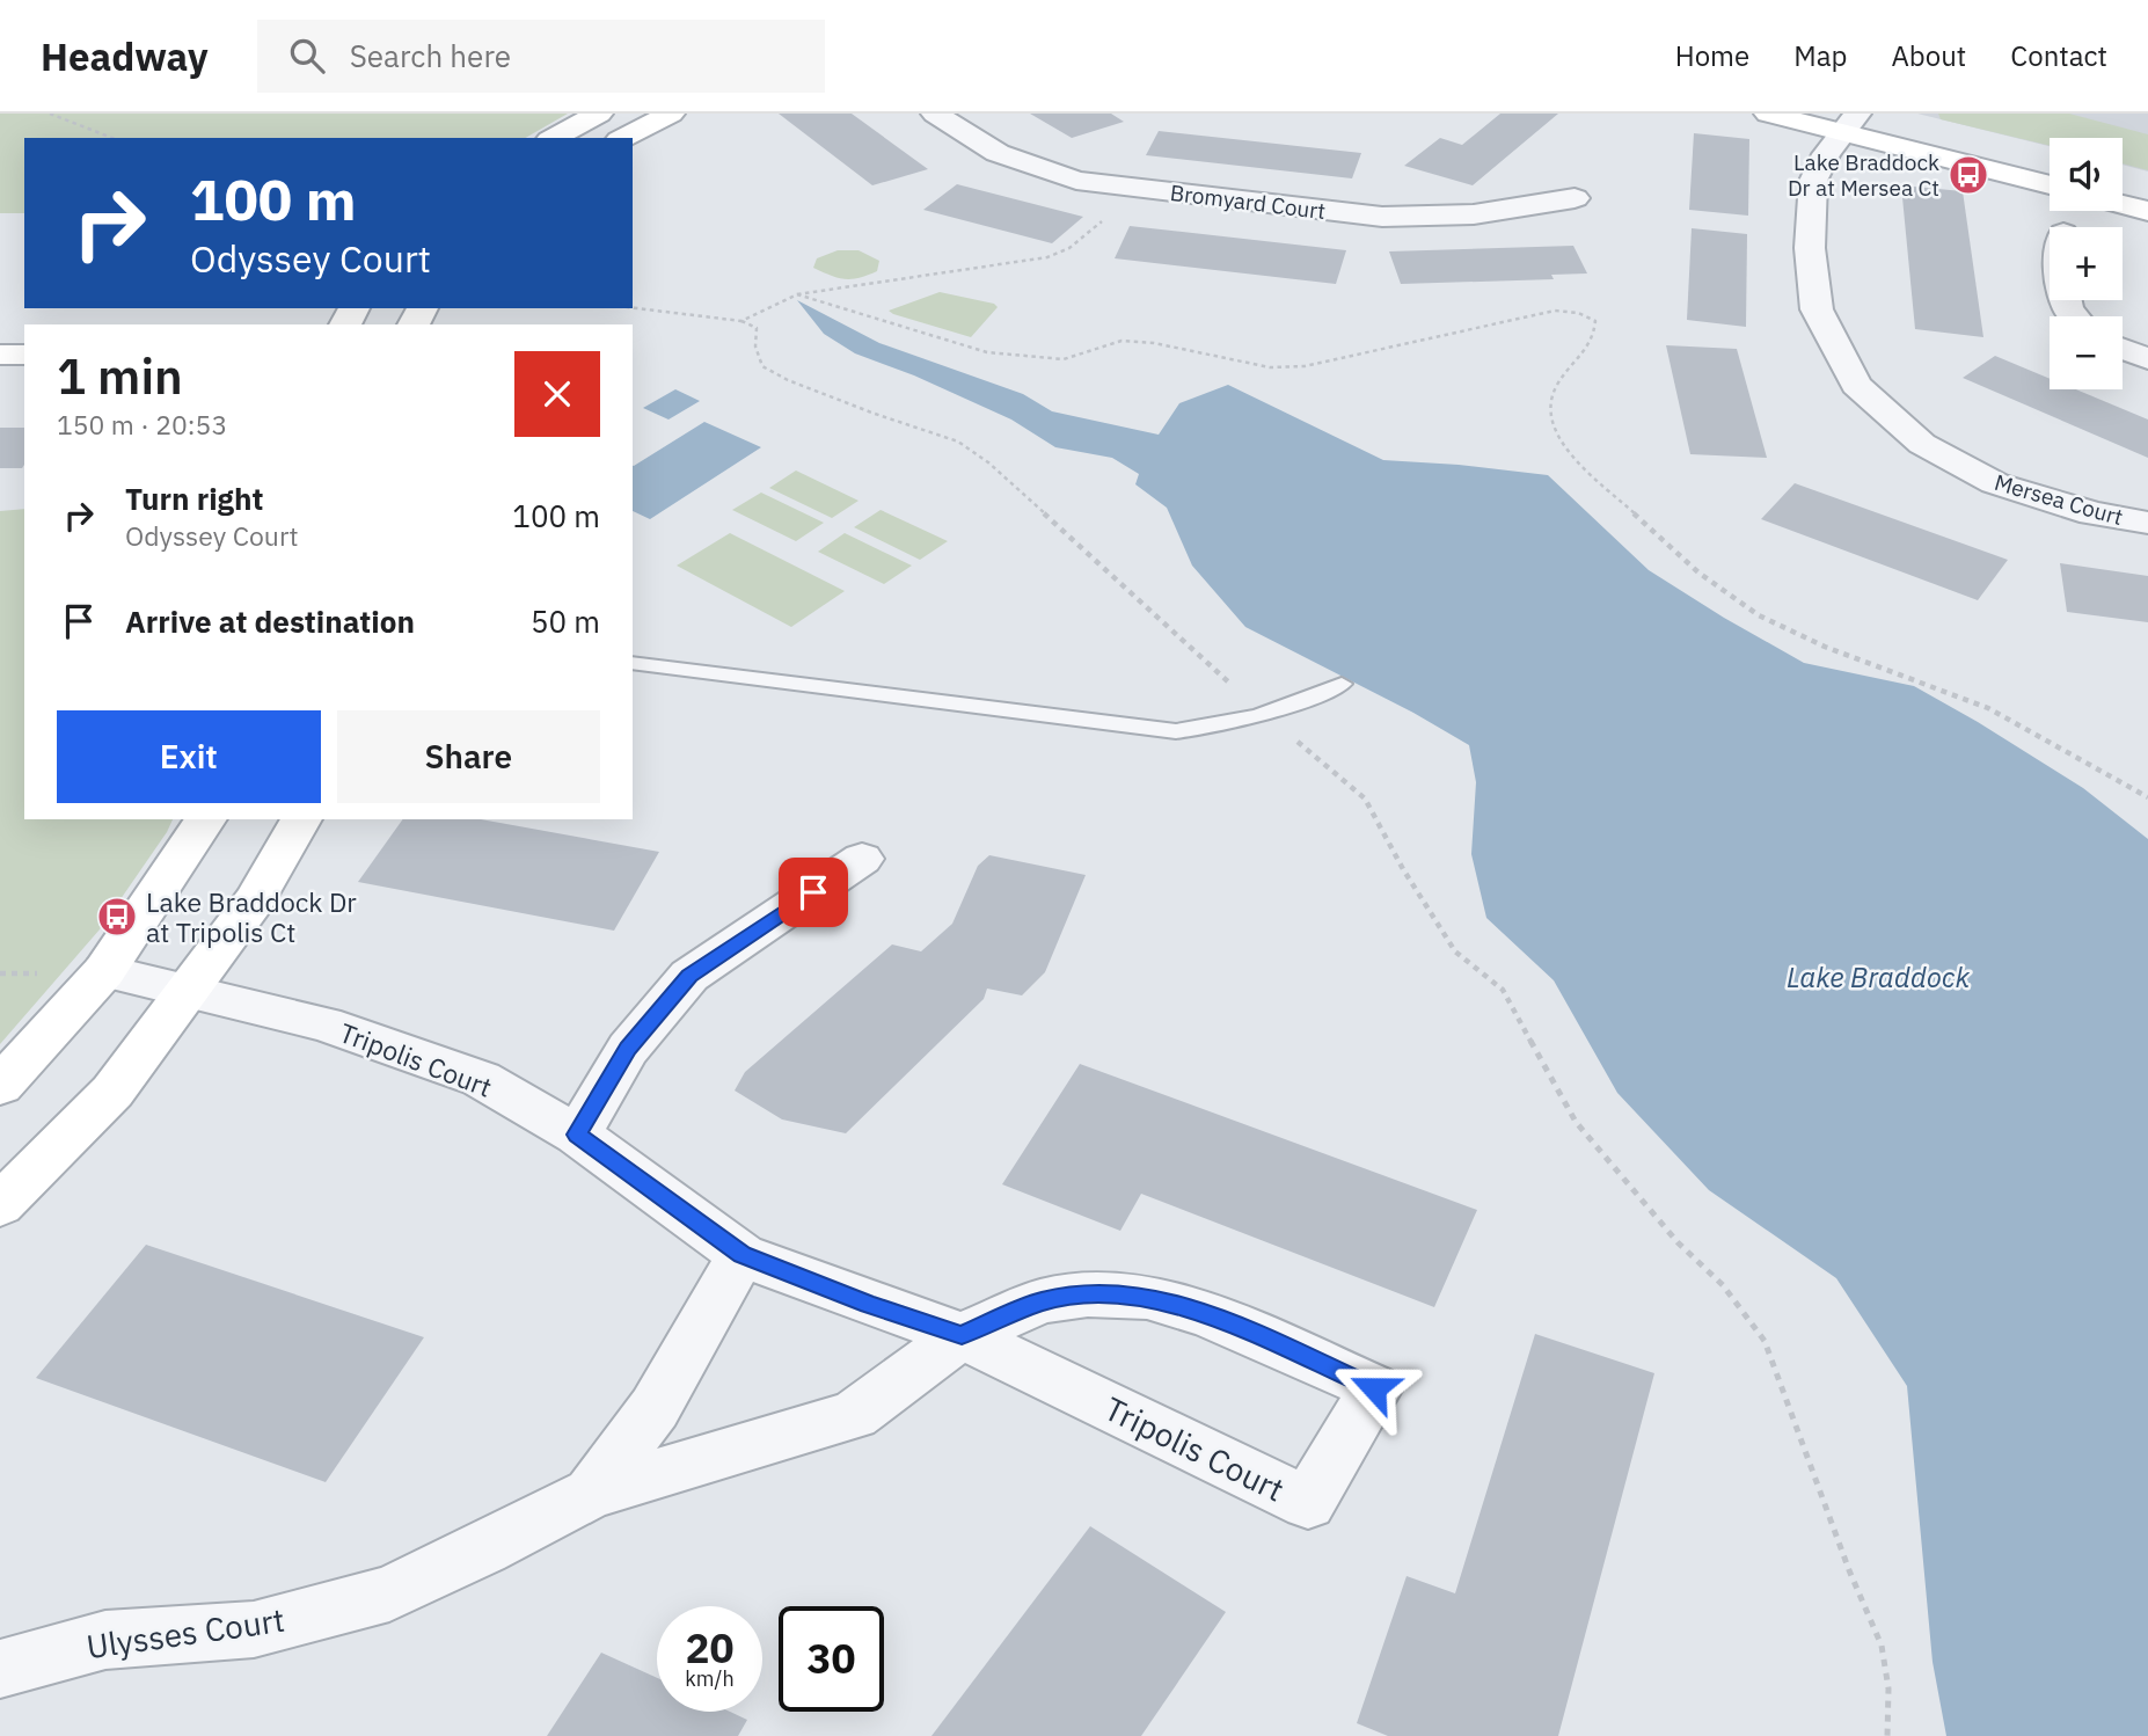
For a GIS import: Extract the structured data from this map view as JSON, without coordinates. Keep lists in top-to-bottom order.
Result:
{
  "streets": {
    "street": [
      "Bromyard Court",
      "Mersea Court",
      "Tripolis Court",
      "Ulysses Court"
    ]
  },
  "crossings": [
    ["Tripolis Court", "Ulysses Court"]
  ],
  "water": ["Lake Braddock"],
  "places": {
    "bus stop": ["Lake Braddock Dr at Mersea Ct", "Lake Braddock Dr at Tripolis Ct"]
  },
  "page": {
    "header": "Headway",
    "search": "Search here",
    "nav": [
      "Home",
      "Map",
      "About",
      "Contact"
    ],
    "map_buttons": ["+", "−"],
    "turn": ["100 m", "Odyssey Court"],
    "heading": ["1 min", "150 m · 20:53"],
    "list": [
      {
        "name": "Turn right",
        "note": "Odyssey Court",
        "value": "100 m"
      },
      {
        "name": "Arrive at destination",
        "value": "50 m"
      }
    ],
    "buttons": ["Exit", "Share"],
    "speed": "20 km/h",
    "limit": "30"
  }
}
